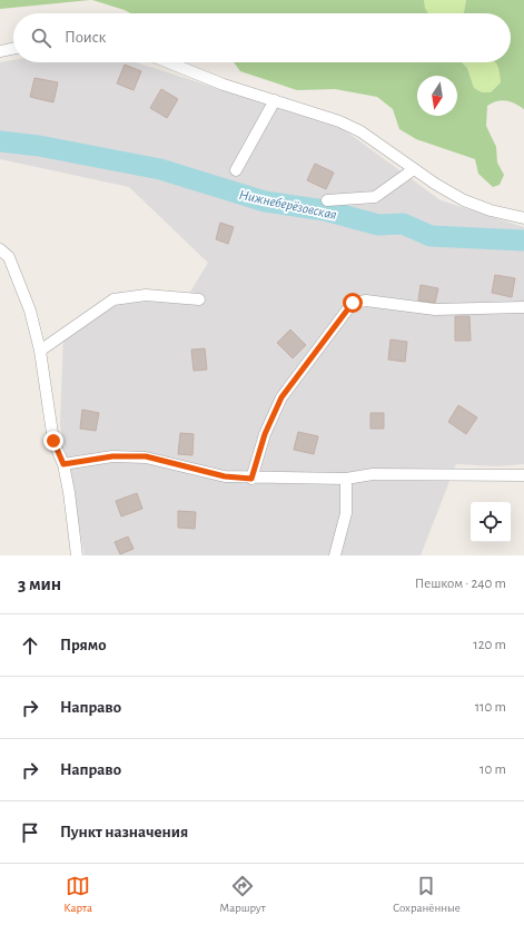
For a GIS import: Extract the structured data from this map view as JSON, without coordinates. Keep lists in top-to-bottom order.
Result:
{
  "water": ["Нижнеберёзовская"],
  "north": "bottom",
  "page": {
    "search": "Поиск",
    "heading": ["3 мин", "Пешком · 240 m"],
    "list": [
      ["Прямо", "120 m"],
      ["Направо", "110 m"],
      ["Направо", "10 m"],
      "Пункт назначения"
    ],
    "nav": ["Карта", "Маршрут", "Сохранённые"]
  }
}
